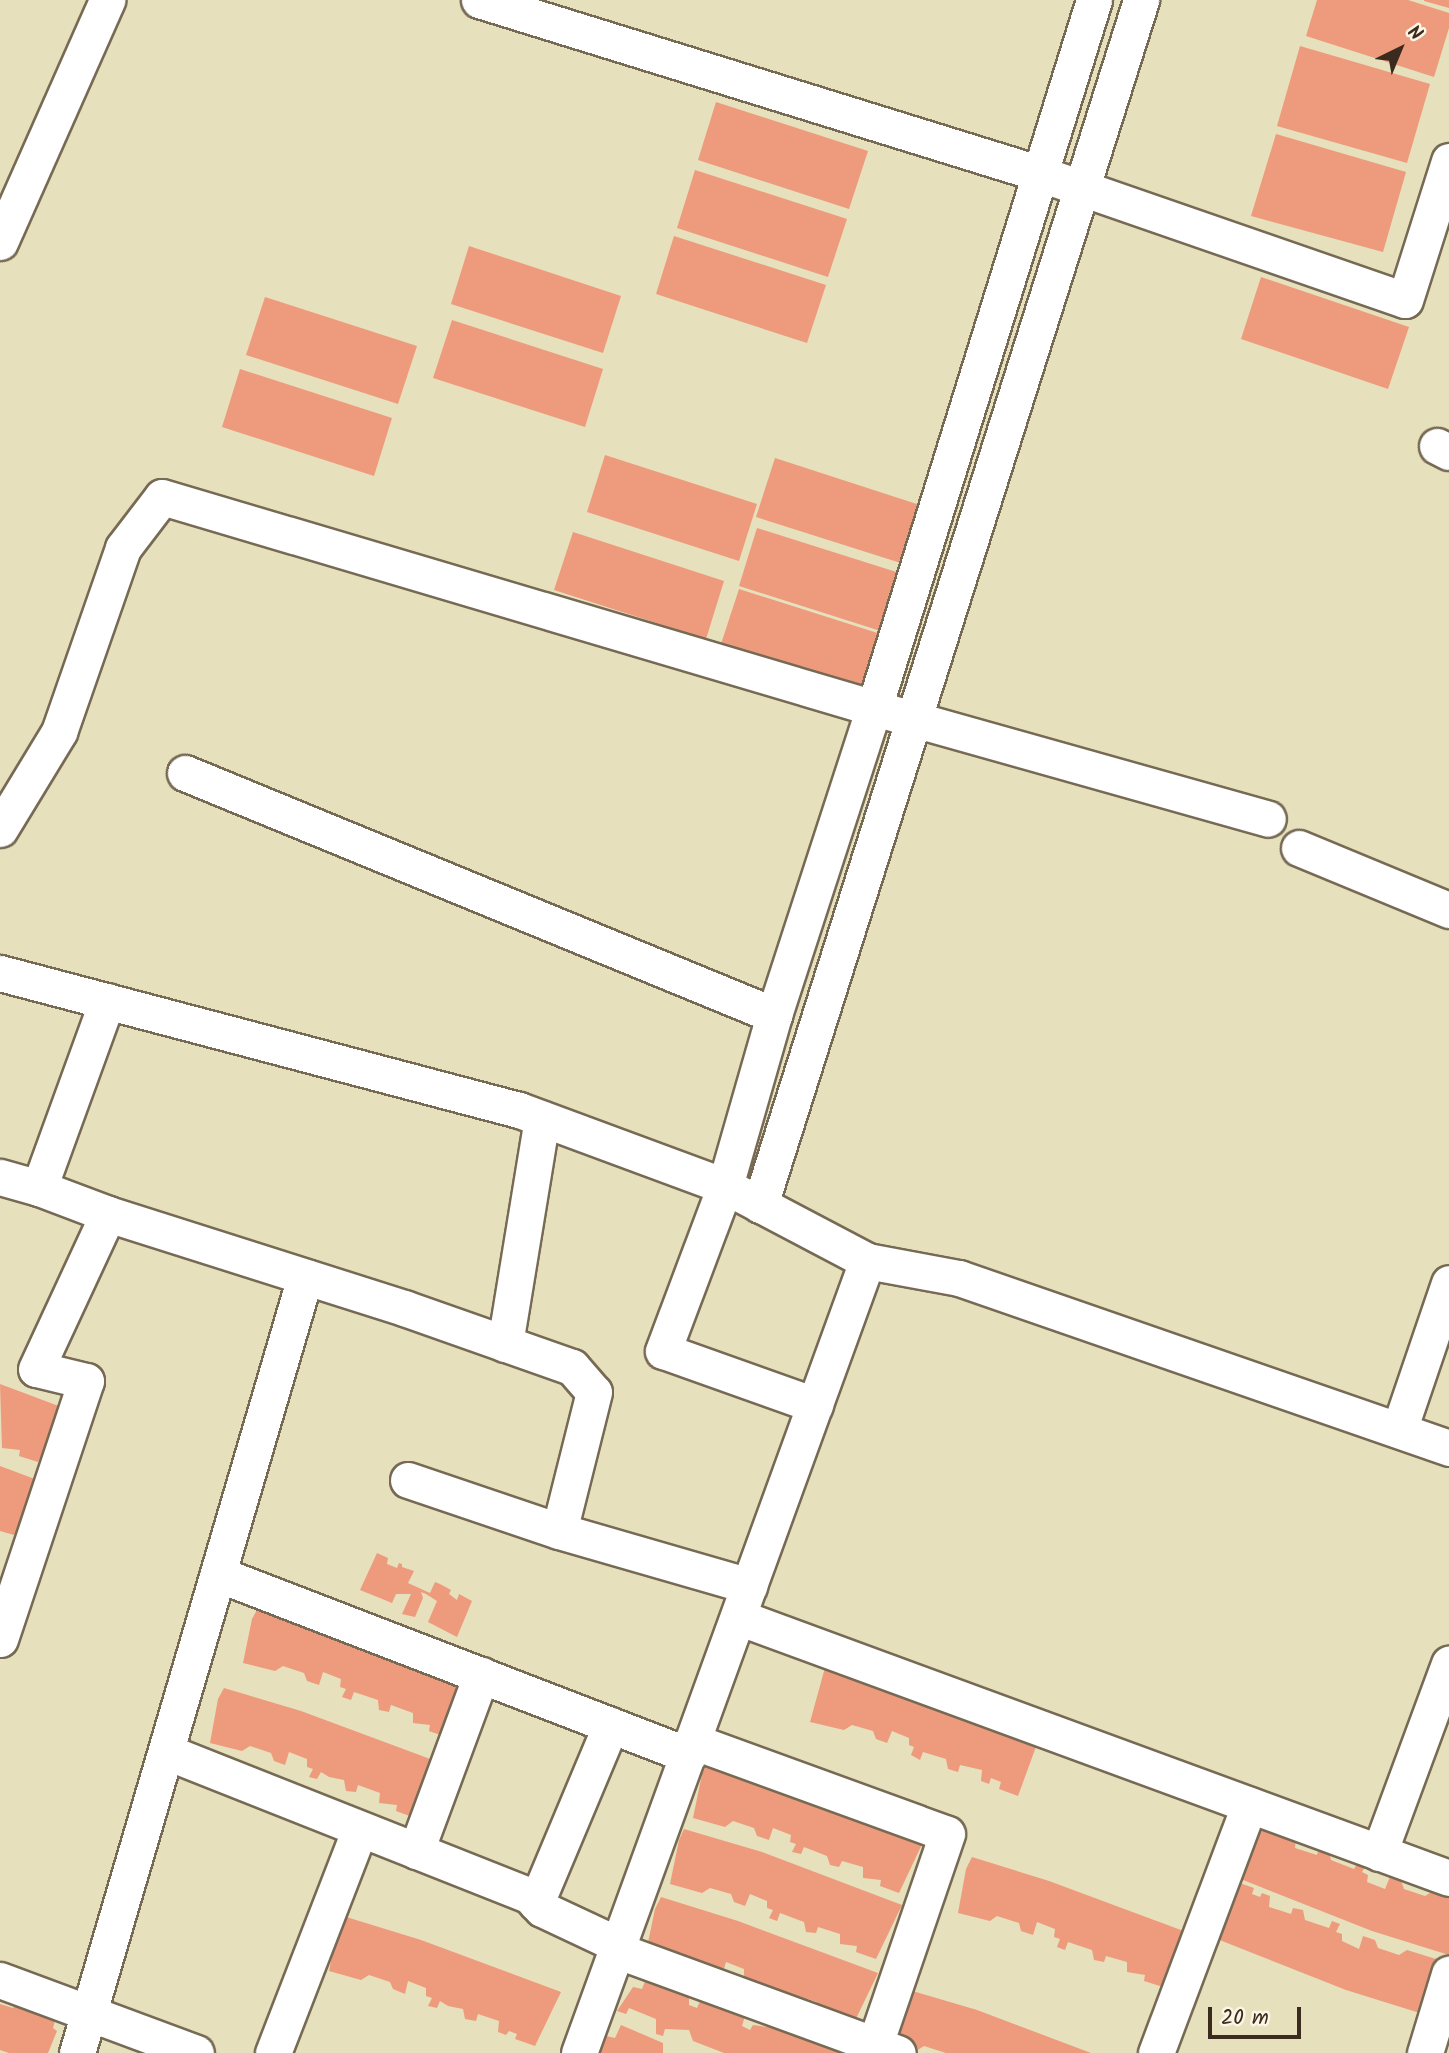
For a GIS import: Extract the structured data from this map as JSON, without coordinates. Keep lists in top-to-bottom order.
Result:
{
  "scale_bar": "20 m",
  "north": "top right"
}
